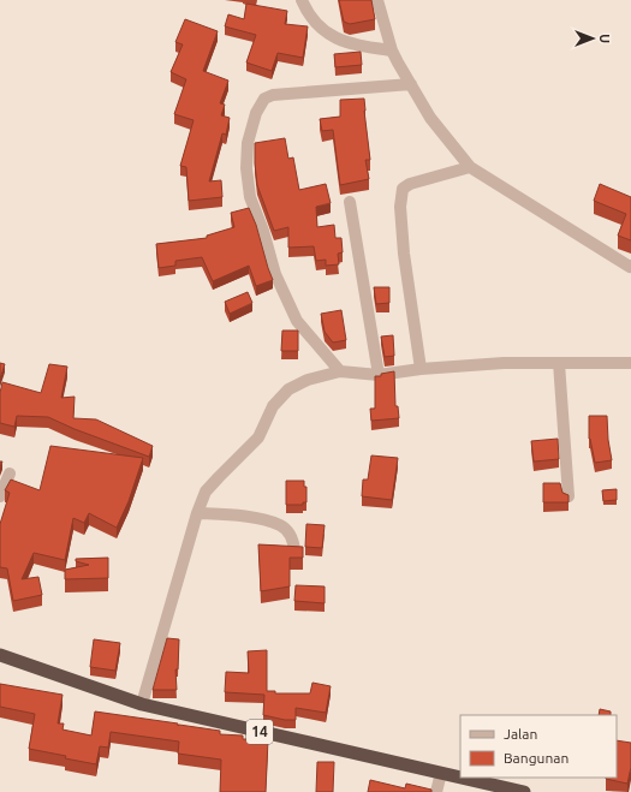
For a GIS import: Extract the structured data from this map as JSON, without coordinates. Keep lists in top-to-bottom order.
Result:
{
  "streets": {
    "highway": ["14"]
  },
  "legend": ["Jalan", "Bangunan"],
  "north": "right"
}
